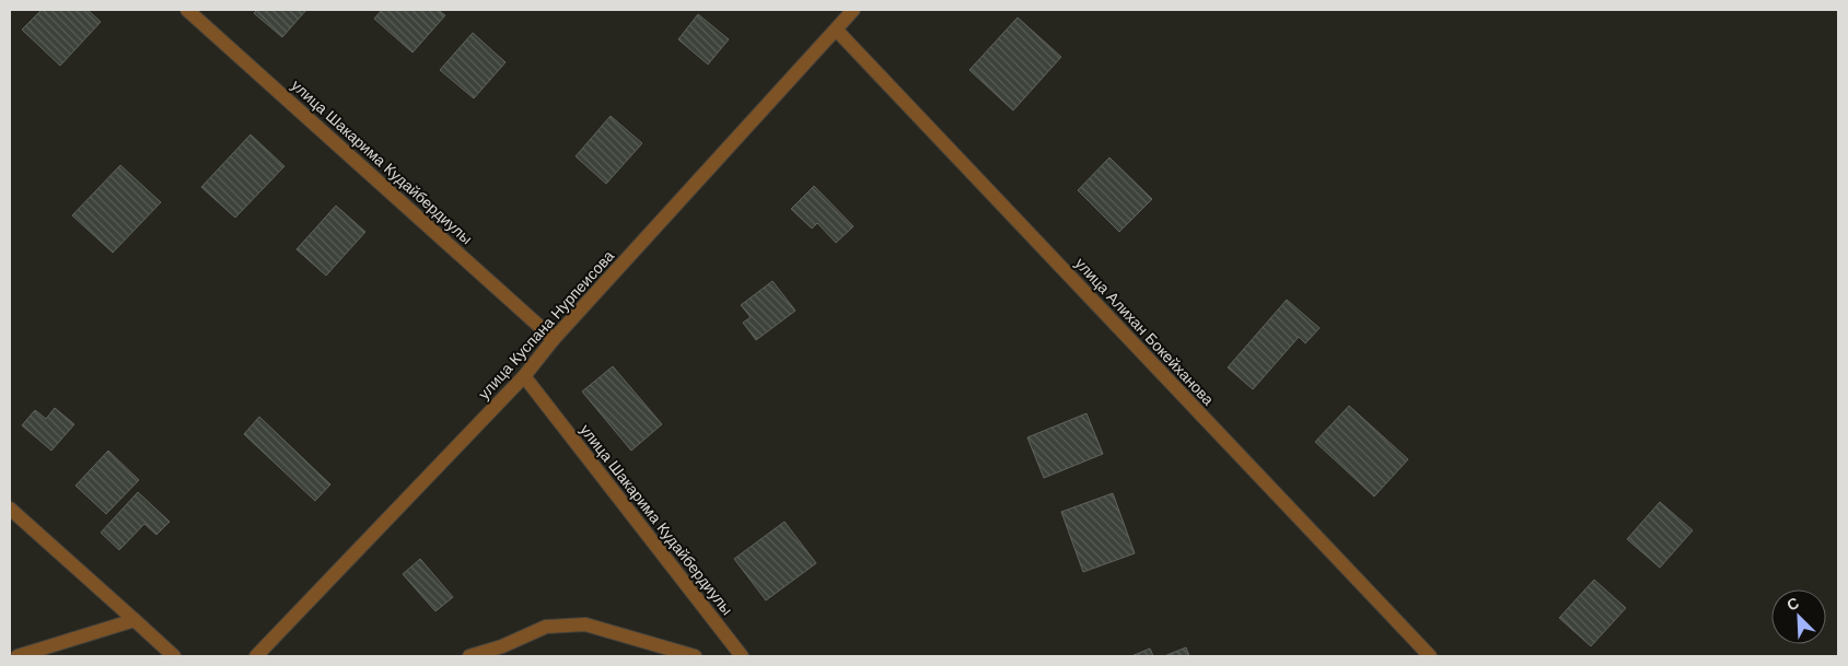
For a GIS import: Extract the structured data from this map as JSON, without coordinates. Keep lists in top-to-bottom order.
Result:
{
  "streets": {
    "street": ["улица Шакарима Кудайбердиулы", "улица Куспана Нурпеисова", "улица Алихан Бокейханова"]
  },
  "crossings": [
    ["улица Шакарима Кудайбердиулы", "улица Куспана Нурпеисова"],
    ["улица Куспана Нурпеисова", "улица Алихан Бокейханова"]
  ],
  "north": "top left"
}
